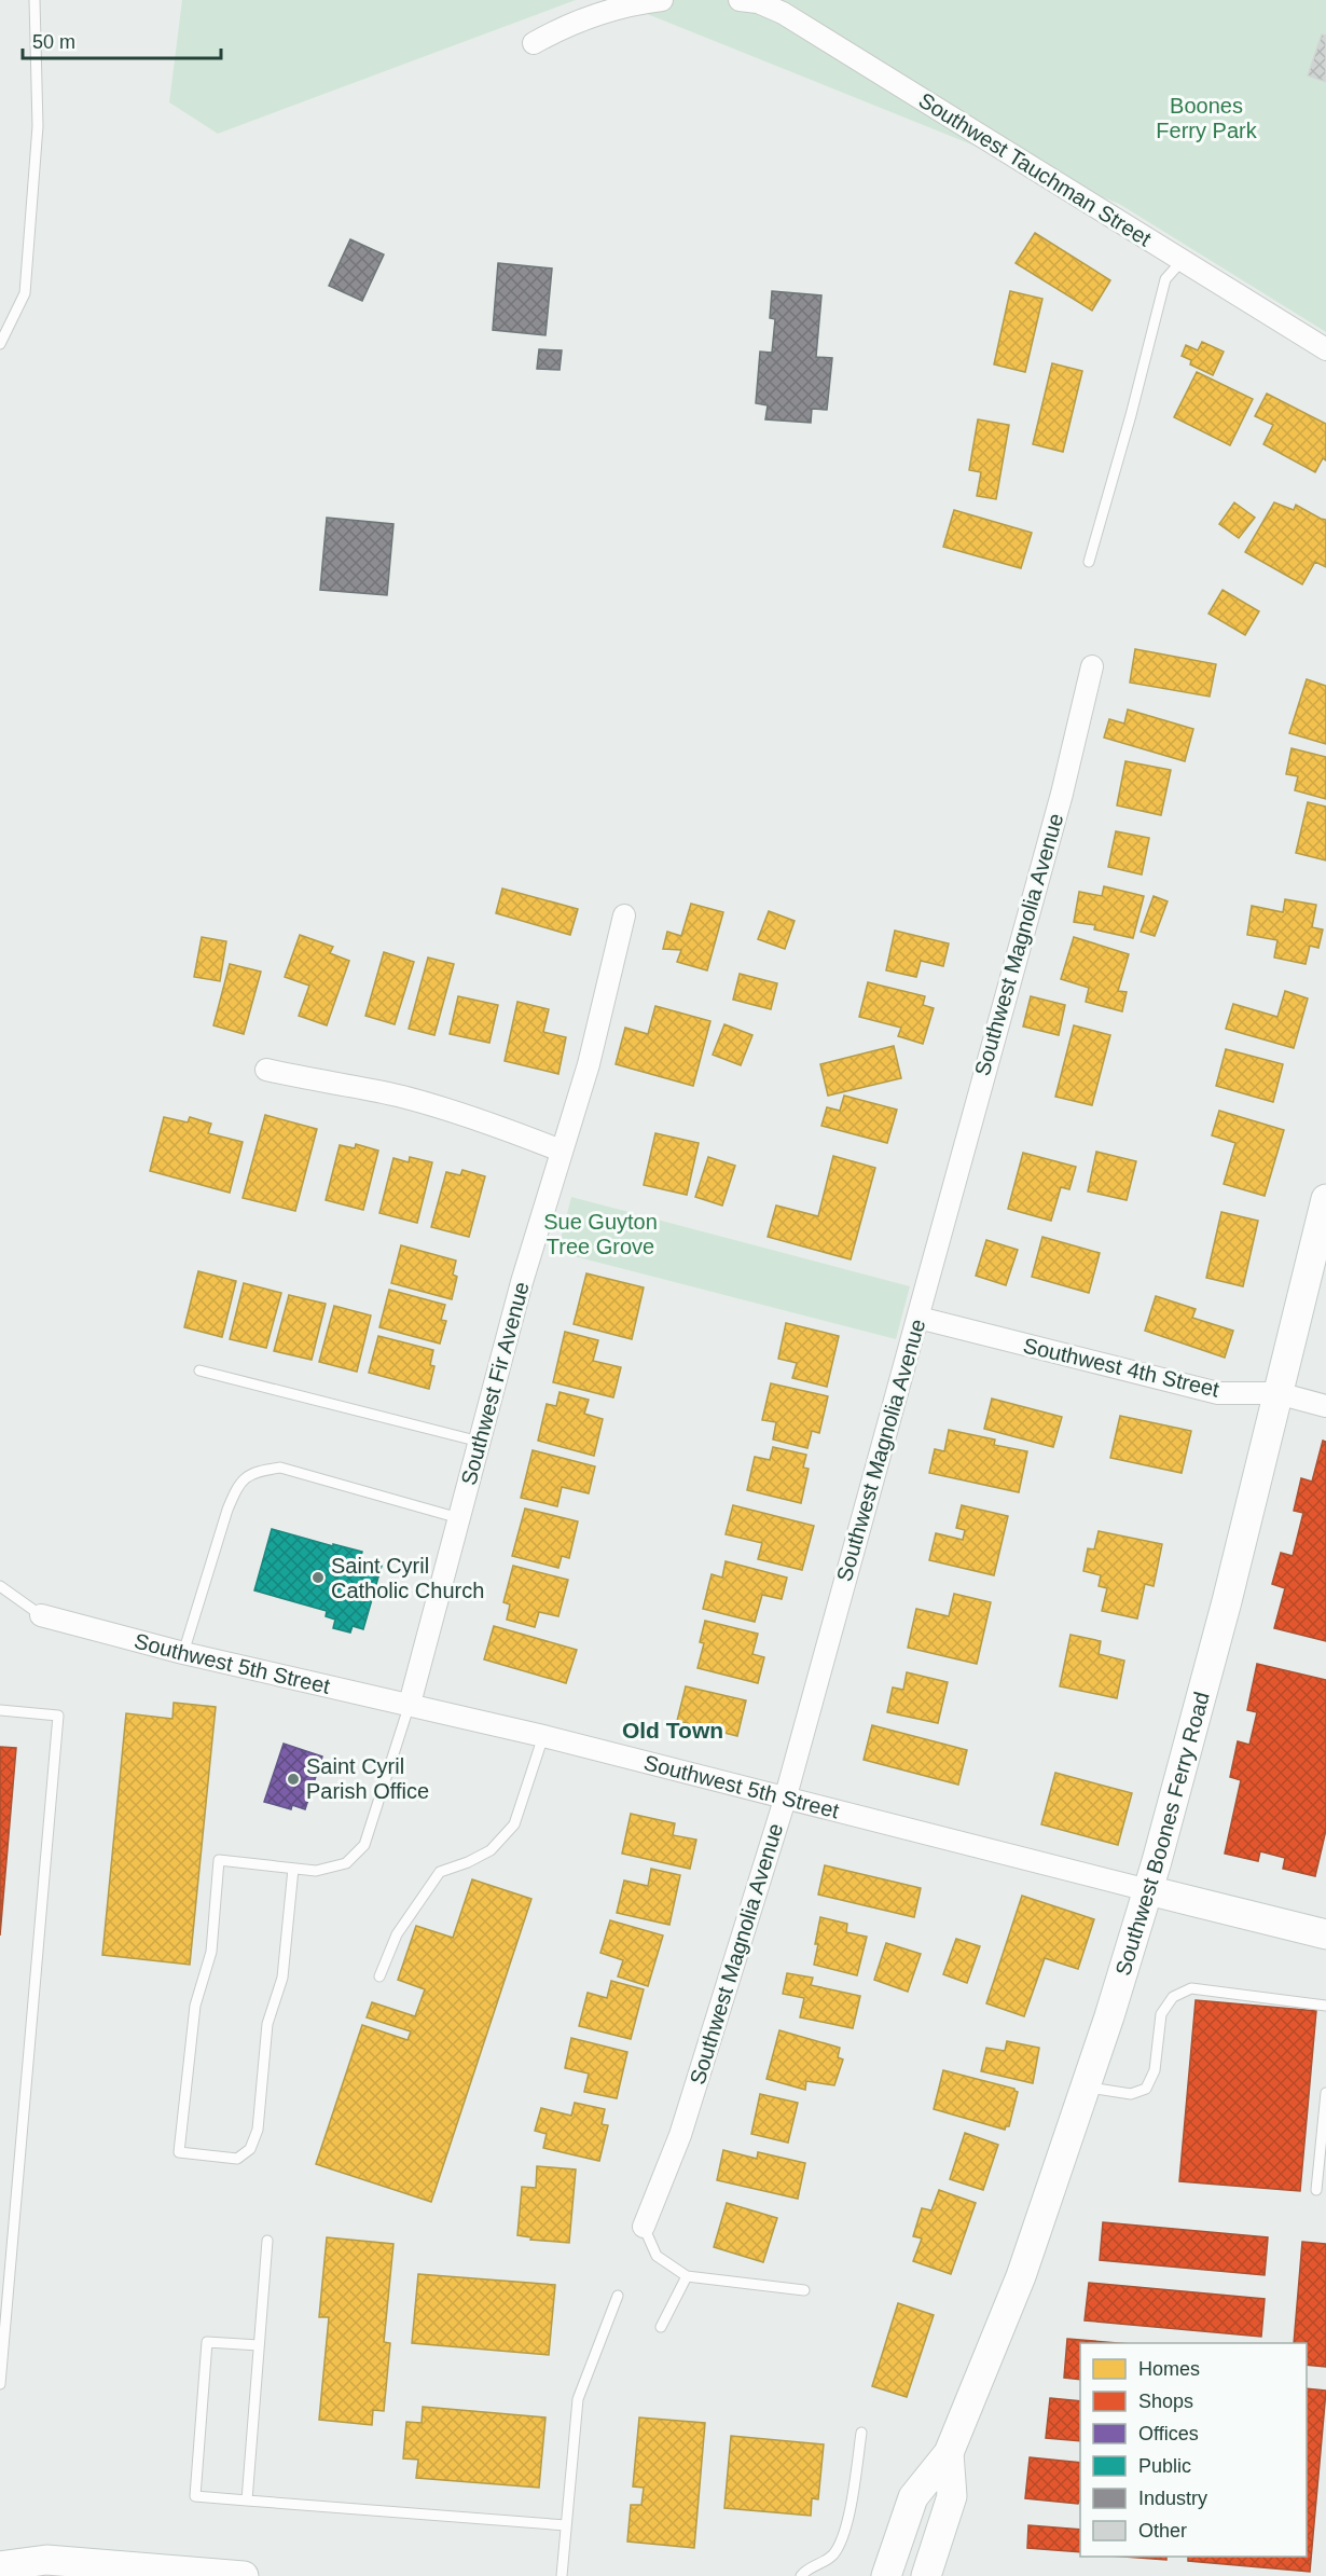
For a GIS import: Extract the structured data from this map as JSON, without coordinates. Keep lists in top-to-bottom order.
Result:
{
  "streets": {
    "street": [
      "Southwest Tauchman Street",
      "Southwest Magnolia Avenue",
      "Southwest 4th Street",
      "Southwest Fir Avenue",
      "Southwest 5th Street",
      "Southwest Boones Ferry Road"
    ]
  },
  "crossings": [
    ["Southwest Magnolia Avenue", "Southwest 4th Street"],
    ["Southwest Magnolia Avenue", "Southwest 5th Street"],
    ["Southwest 4th Street", "Southwest Boones Ferry Road"],
    ["Southwest Fir Avenue", "Southwest 5th Street"],
    ["Southwest 5th Street", "Southwest Boones Ferry Road"]
  ],
  "districts": ["Old Town"],
  "parks": ["Boones Ferry Park", "Sue Guyton Tree Grove"],
  "places": ["Saint Cyril Catholic Church", "Saint Cyril Parish Office"],
  "legend": [
    "Homes",
    "Shops",
    "Offices",
    "Public",
    "Industry",
    "Other"
  ],
  "scale_bar": "50 m"
}
